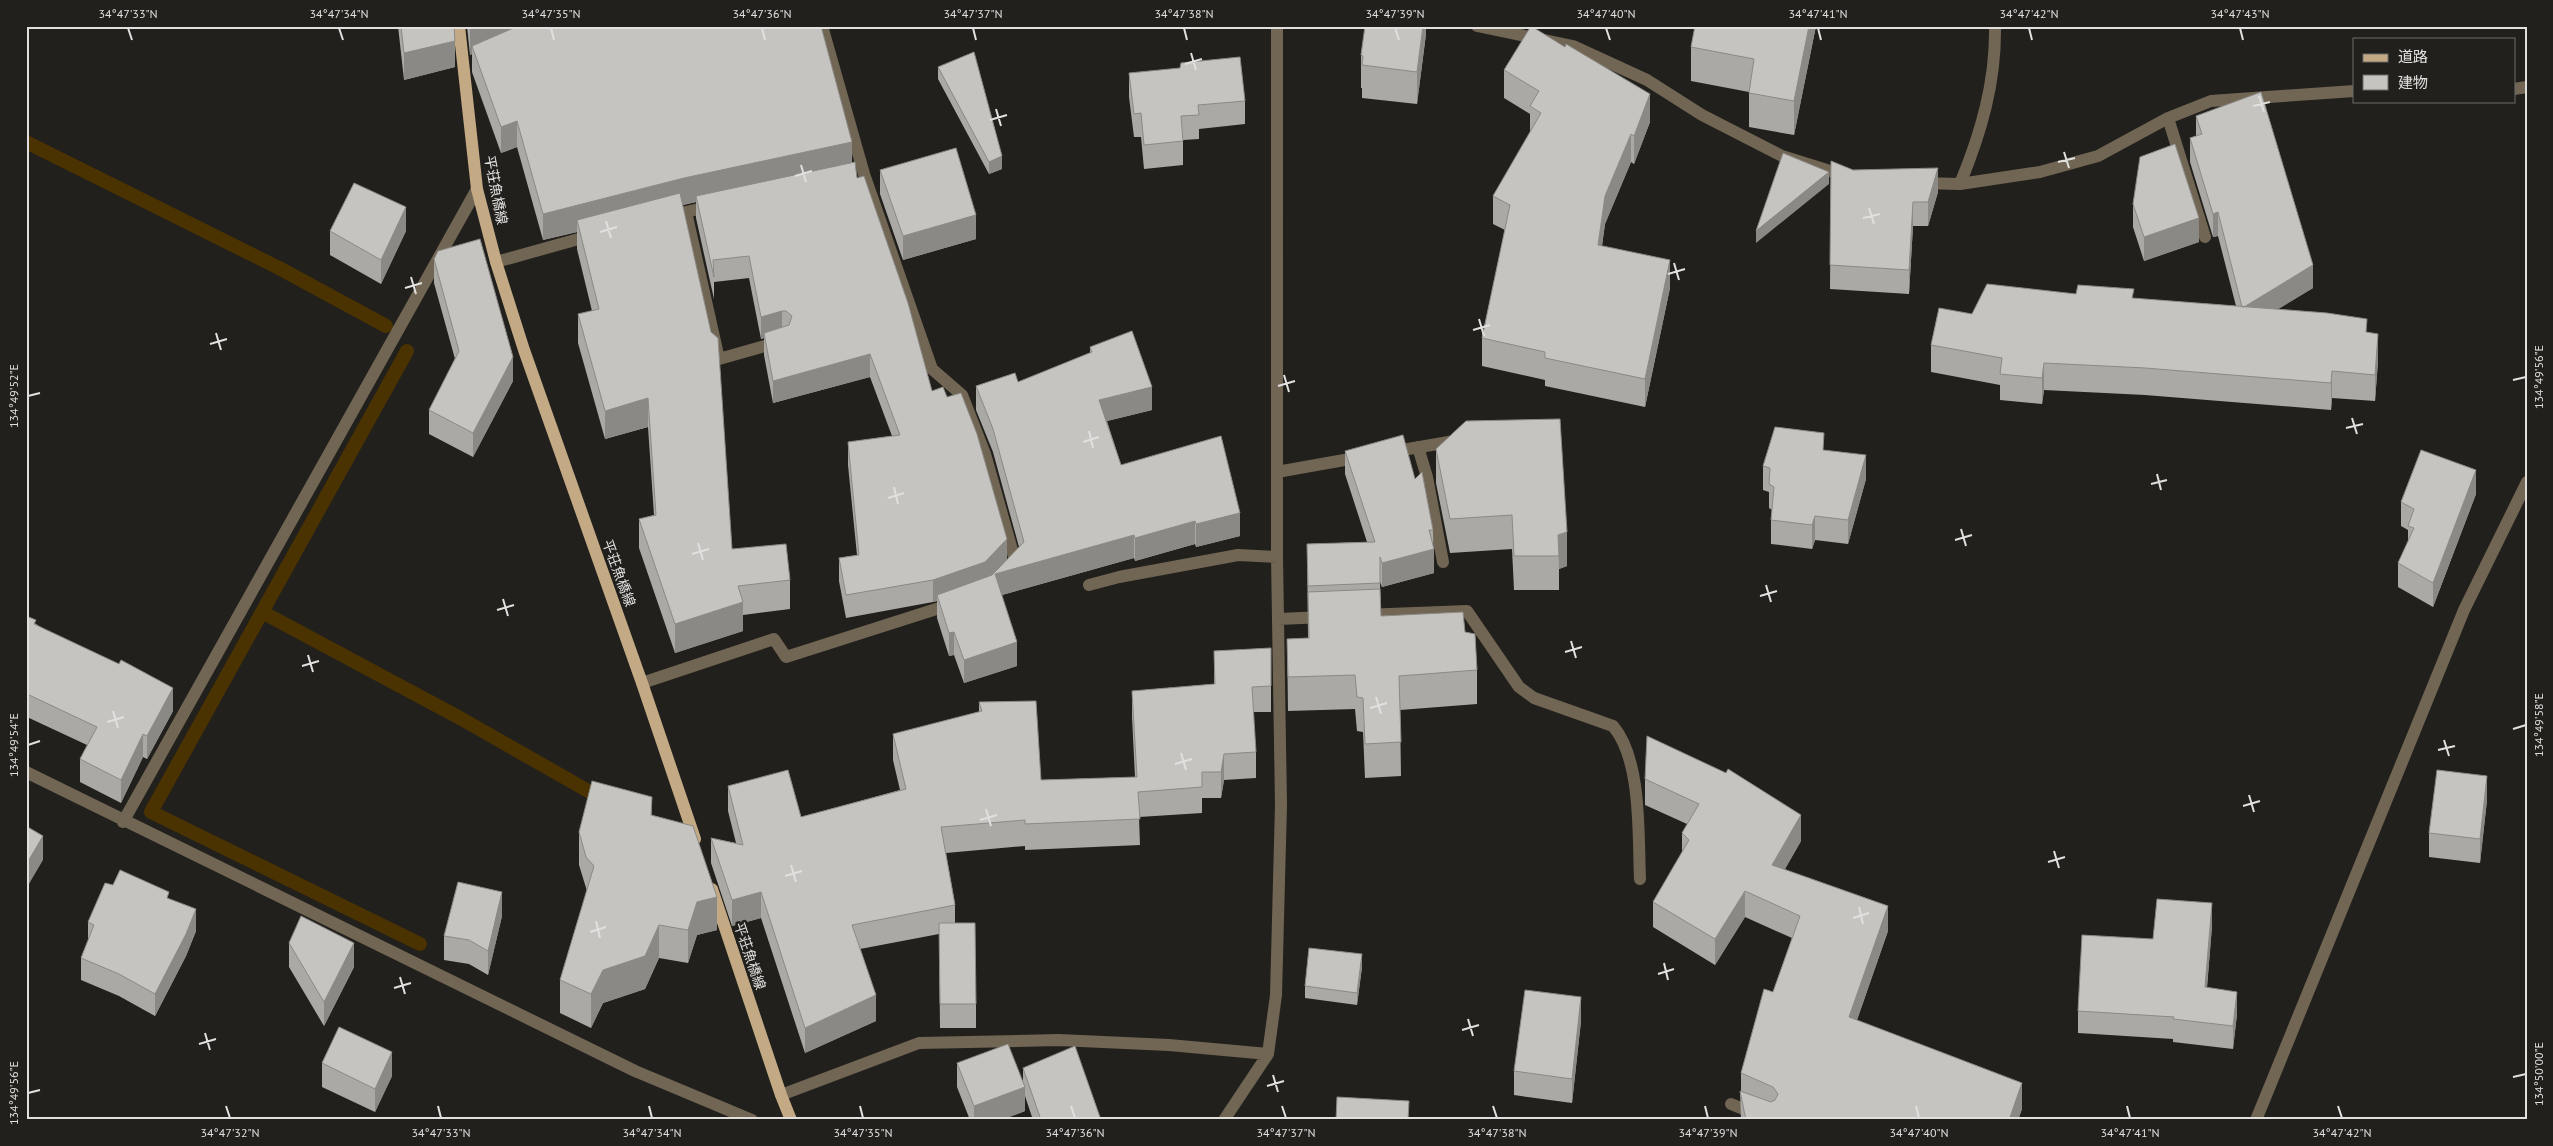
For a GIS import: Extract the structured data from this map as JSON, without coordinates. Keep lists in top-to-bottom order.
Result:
{
  "streets": {
    "main road": ["平荘魚橋線"]
  },
  "legend": ["道路", "建物"],
  "coordinates": [
    "34°47'33\"N",
    "34°47'34\"N",
    "34°47'35\"N",
    "34°47'36\"N",
    "34°47'37\"N",
    "34°47'38\"N",
    "34°47'39\"N",
    "34°47'40\"N",
    "34°47'41\"N",
    "34°47'42\"N",
    "34°47'43\"N",
    "134°49'56\"E",
    "134°49'52\"E",
    "134°49'58\"E",
    "134°49'54\"E",
    "134°50'00\"E",
    "34°47'32\"N"
  ]
}
